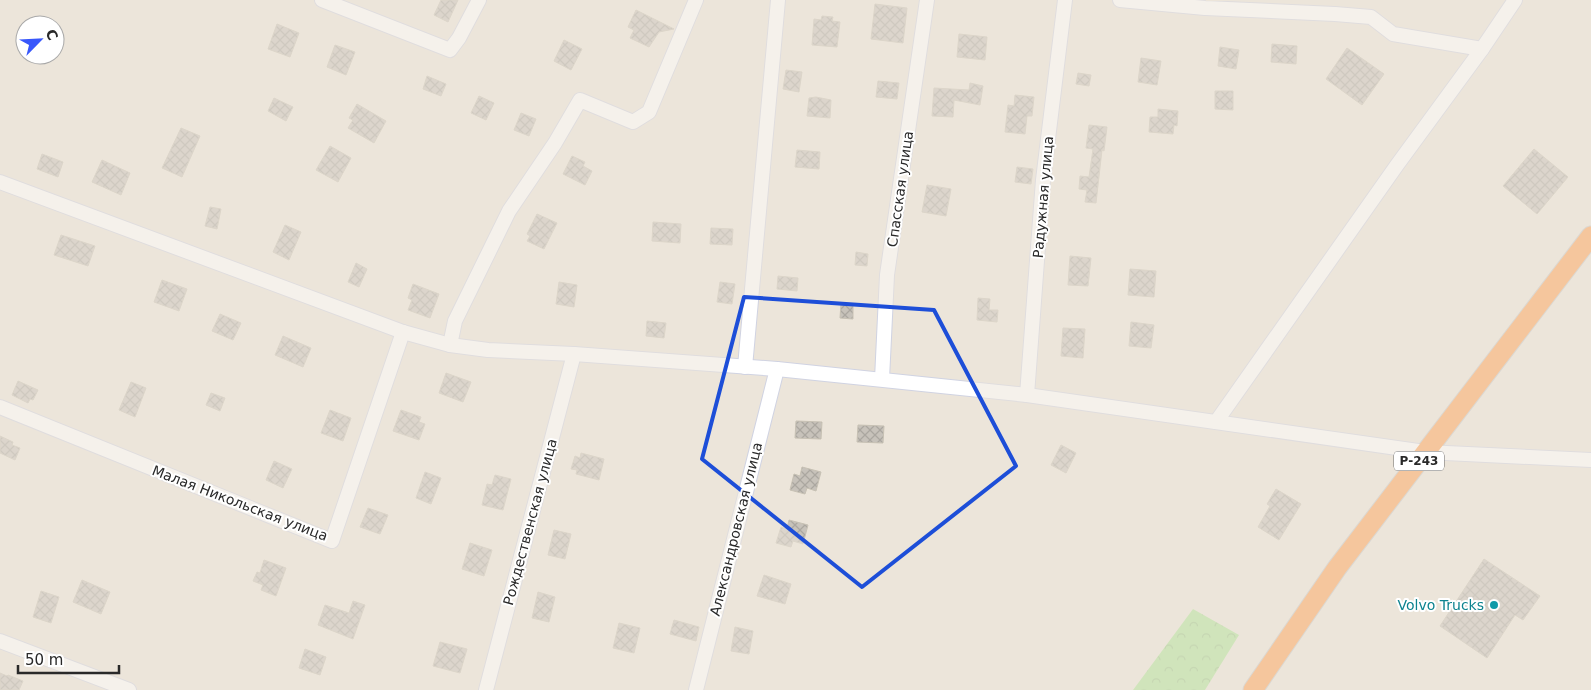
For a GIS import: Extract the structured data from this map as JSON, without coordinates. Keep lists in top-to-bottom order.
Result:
{
  "streets": {
    "highway": ["Р-243"],
    "street": [
      "Спасская улица",
      "Радужная улица",
      "Малая Никольская улица",
      "Рождественская улица",
      "Александровская улица"
    ]
  },
  "places": ["Volvo Trucks"],
  "scale_bar": "50 m",
  "north": "top right"
}
